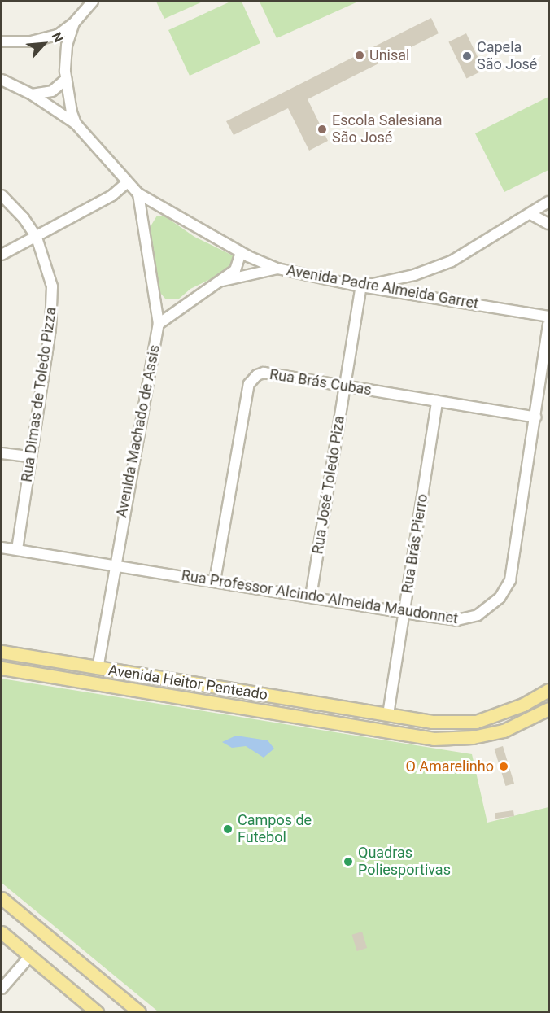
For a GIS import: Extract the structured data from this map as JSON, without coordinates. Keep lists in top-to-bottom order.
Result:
{
  "streets": {
    "main road": ["Avenida Heitor Penteado"],
    "street": [
      "Avenida Padre Almeida Garret",
      "Rua Brás Cubas",
      "Rua Dimas de Toledo Pizza",
      "Avenida Machado de Assis",
      "Rua José Toledo Piza",
      "Rua Brás Pierro",
      "Rua Professor Alcindo Almeida Maudonnet"
    ]
  },
  "crossings": [
    ["Avenida Padre Almeida Garret", "Avenida Machado de Assis"],
    ["Avenida Padre Almeida Garret", "Rua José Toledo Piza"],
    ["Rua Brás Cubas", "Rua José Toledo Piza"],
    ["Rua Brás Cubas", "Rua Brás Pierro"],
    ["Rua Brás Cubas", "Rua Professor Alcindo Almeida Maudonnet"],
    ["Rua Dimas de Toledo Pizza", "Rua Professor Alcindo Almeida Maudonnet"],
    ["Avenida Machado de Assis", "Rua Professor Alcindo Almeida Maudonnet"],
    ["Avenida Machado de Assis", "Avenida Heitor Penteado"],
    ["Rua José Toledo Piza", "Rua Professor Alcindo Almeida Maudonnet"],
    ["Rua Brás Pierro", "Rua Professor Alcindo Almeida Maudonnet"],
    ["Rua Brás Pierro", "Avenida Heitor Penteado"]
  ],
  "places": [
    "Unisal",
    "Capela São José",
    "Escola Salesiana São José",
    "O Amarelinho",
    "Campos de Futebol",
    "Quadras Poliesportivas"
  ],
  "north": "top right"
}
